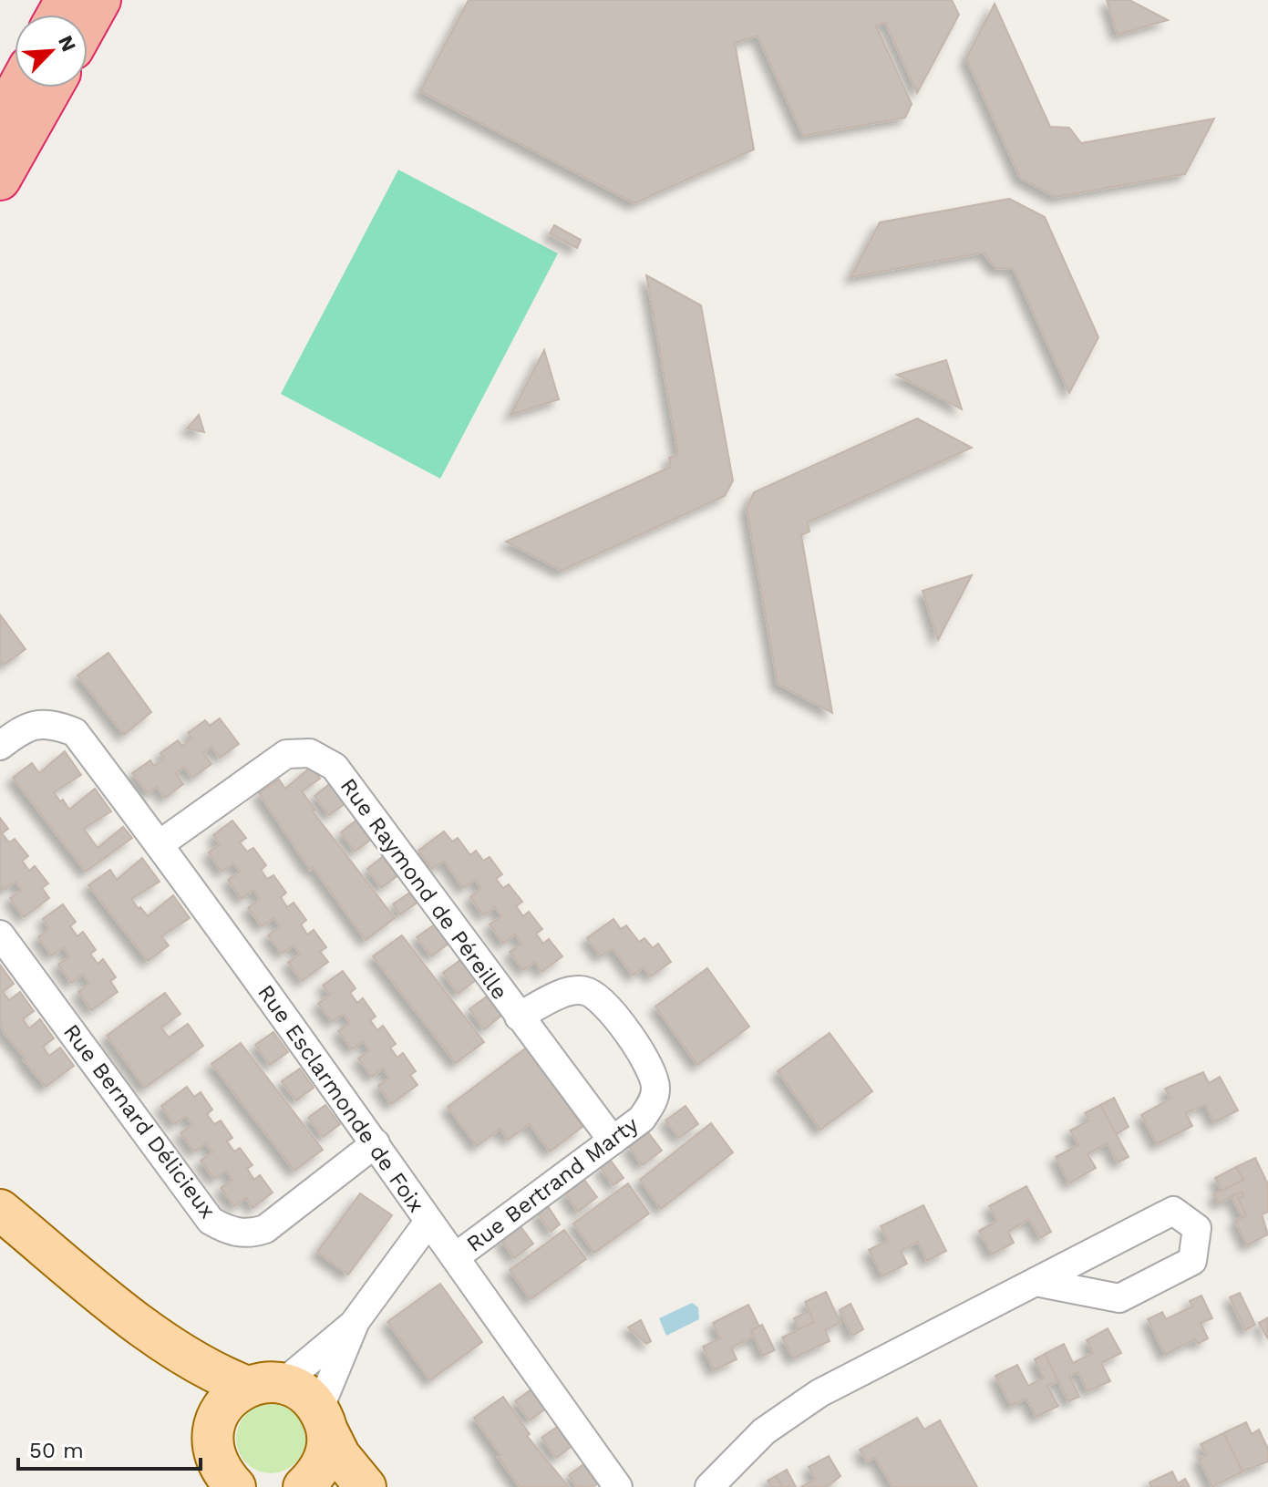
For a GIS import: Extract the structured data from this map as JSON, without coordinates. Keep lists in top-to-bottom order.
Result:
{
  "streets": {
    "street": [
      "Rue Raymond de Péreille",
      "Rue Esclarmonde de Foix",
      "Rue Bernard Délicieux",
      "Rue Bertrand Marty"
    ]
  },
  "crossings": [
    ["Rue Raymond de Péreille", "Rue Esclarmonde de Foix"],
    ["Rue Raymond de Péreille", "Rue Bertrand Marty"],
    ["Rue Esclarmonde de Foix", "Rue Bernard Délicieux"],
    ["Rue Esclarmonde de Foix", "Rue Bertrand Marty"]
  ],
  "scale_bar": "50 m",
  "north": "top right"
}
